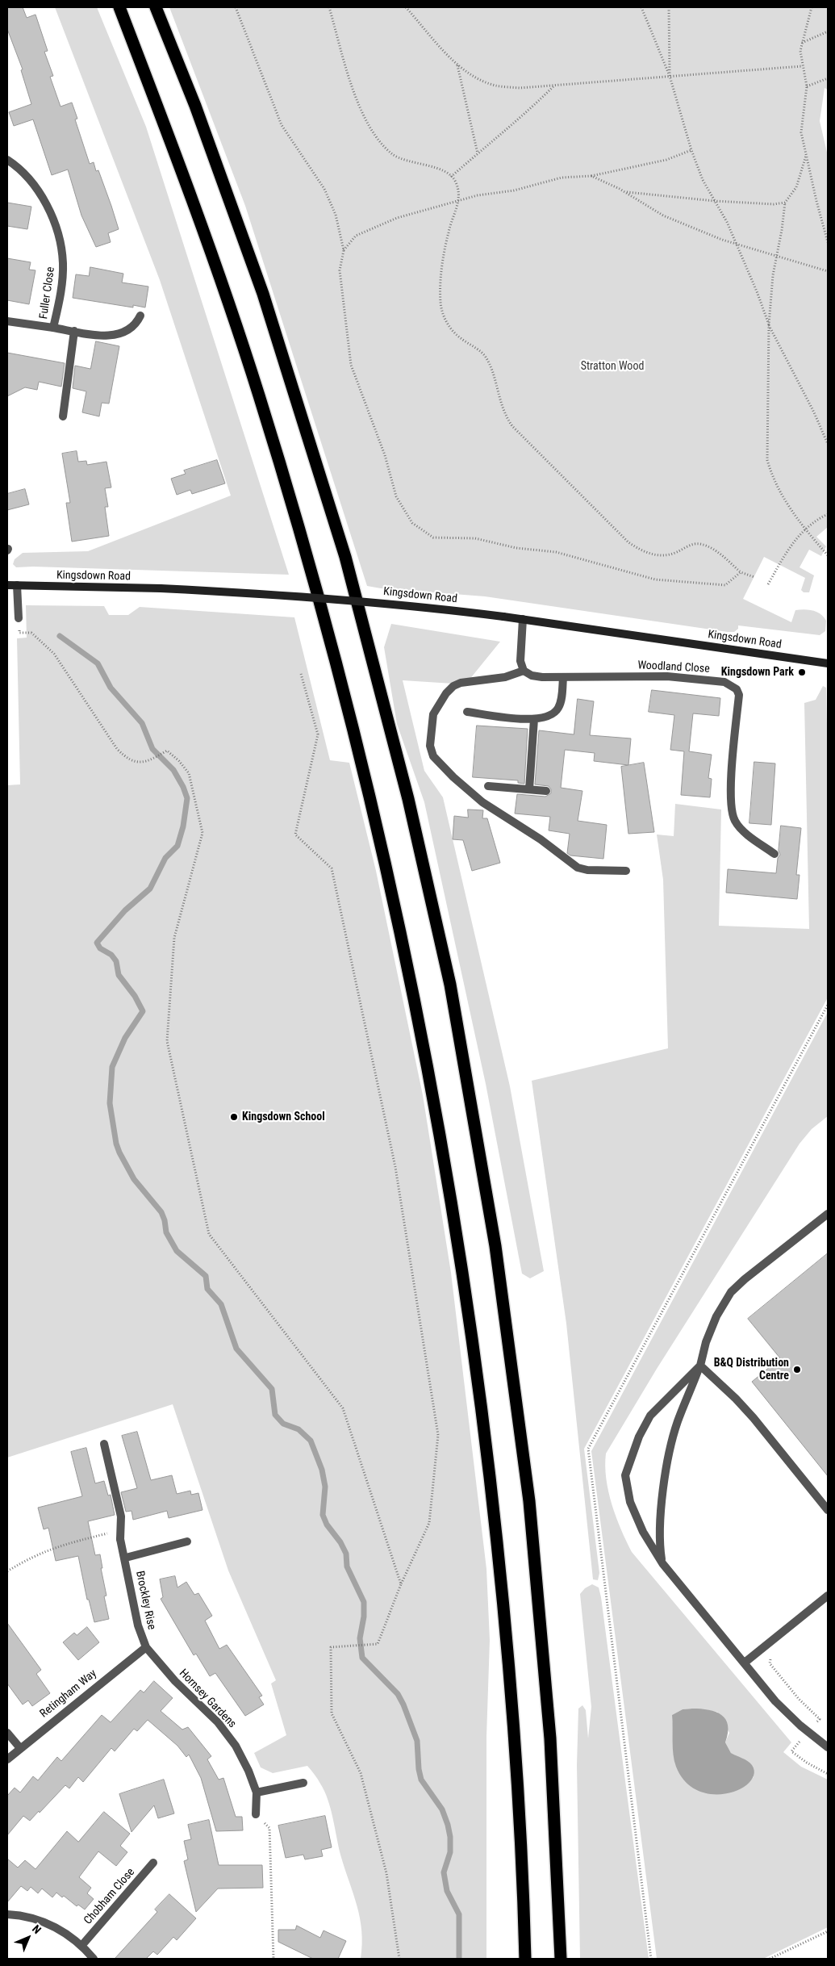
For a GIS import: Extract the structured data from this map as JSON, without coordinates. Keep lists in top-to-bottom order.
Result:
{
  "streets": {
    "main road": ["Kingsdown Road"],
    "street": [
      "Fuller Close",
      "Woodland Close",
      "Brockley Rise",
      "Retingham Way",
      "Hornsey Gardens",
      "Chobham Close"
    ]
  },
  "crossings": [
    ["Brockley Rise", "Retingham Way"],
    ["Brockley Rise", "Hornsey Gardens"],
    ["Retingham Way", "Hornsey Gardens"]
  ],
  "parks": ["Stratton Wood"],
  "places": ["Kingsdown Park", "Kingsdown School", "B&Q Distribution Centre"],
  "north": "top right"
}
